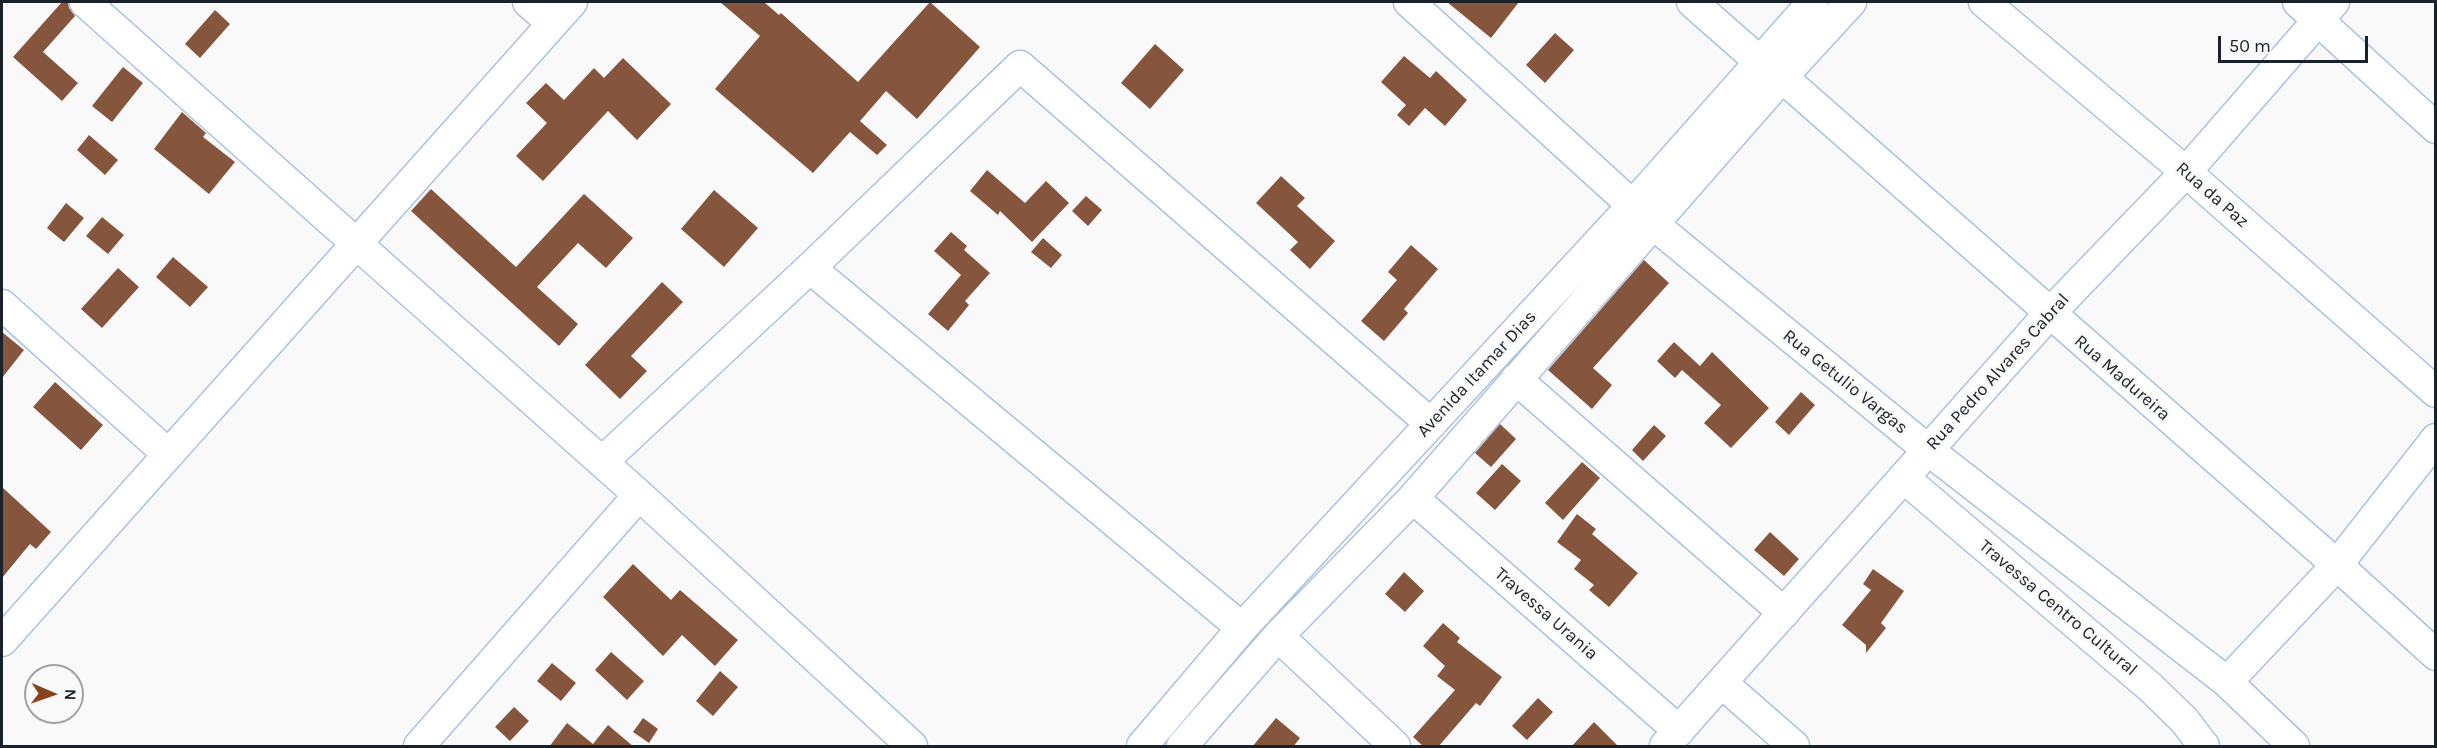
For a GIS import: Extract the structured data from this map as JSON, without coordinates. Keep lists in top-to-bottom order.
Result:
{
  "streets": {
    "street": [
      "Rua da Paz",
      "Rua Pedro Alvares Cabral",
      "Avenida Itamar Dias",
      "Rua Madureira",
      "Rua Getulio Vargas",
      "Travessa Centro Cultural",
      "Travessa Urania"
    ]
  },
  "crossings": [
    ["Rua da Paz", "Rua Pedro Alvares Cabral"],
    ["Rua Pedro Alvares Cabral", "Rua Madureira"],
    ["Rua Pedro Alvares Cabral", "Rua Getulio Vargas"],
    ["Rua Pedro Alvares Cabral", "Travessa Centro Cultural"],
    ["Rua Pedro Alvares Cabral", "Travessa Urania"],
    ["Avenida Itamar Dias", "Rua Madureira"],
    ["Avenida Itamar Dias", "Rua Getulio Vargas"],
    ["Avenida Itamar Dias", "Travessa Urania"]
  ],
  "scale_bar": "50 m",
  "north": "right"
}
